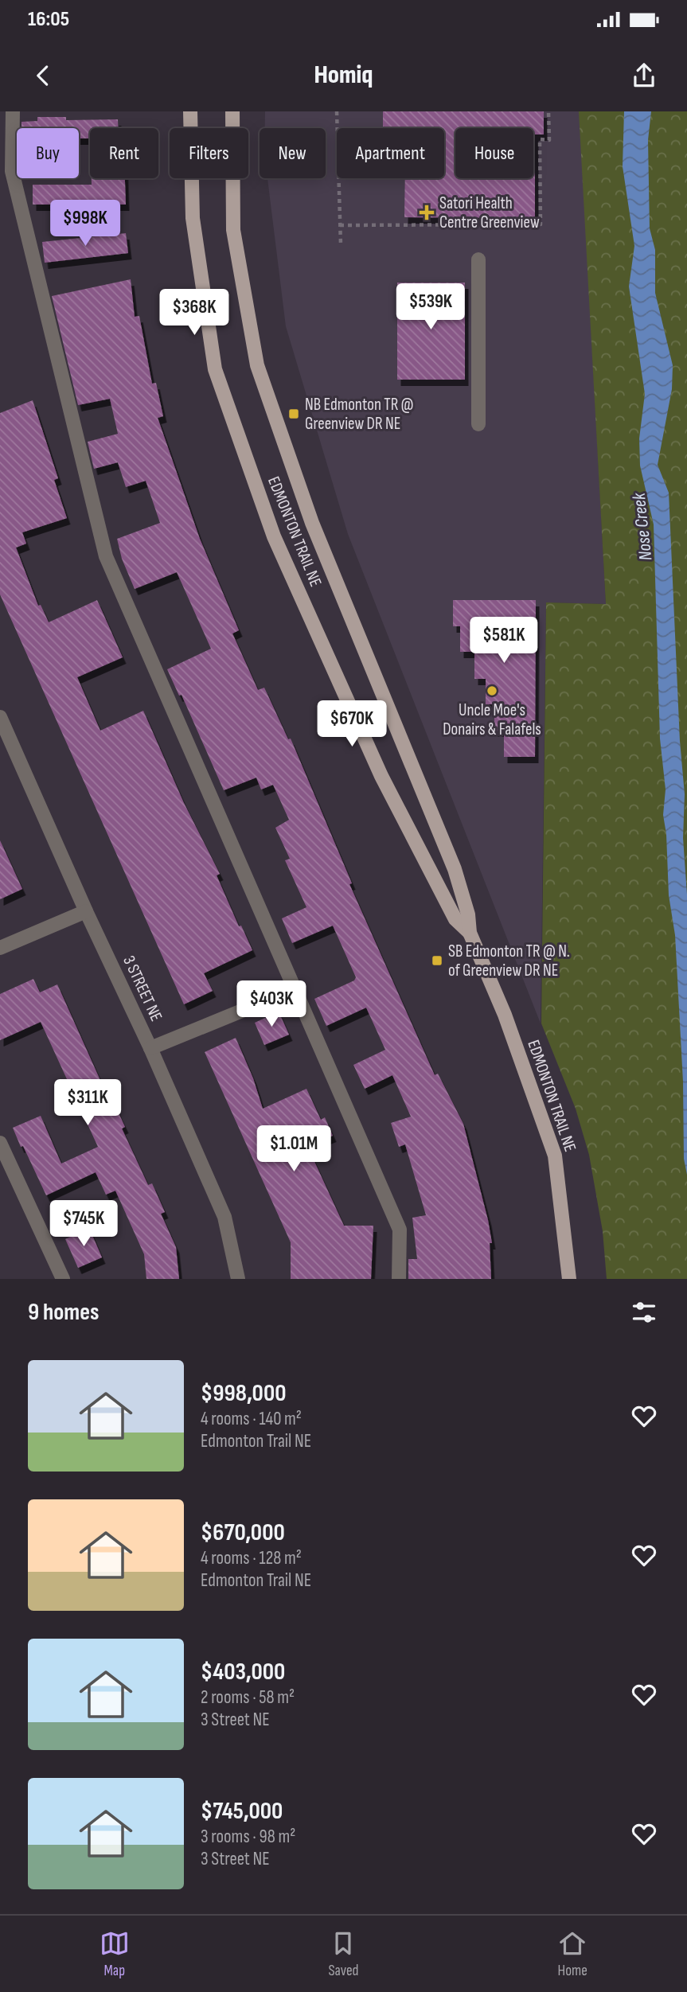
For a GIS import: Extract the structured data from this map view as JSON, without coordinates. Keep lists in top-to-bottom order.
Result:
{
  "streets": {
    "main road": ["EDMONTON TRAIL NE"],
    "street": ["3 STREET NE"]
  },
  "water": ["Nose Creek"],
  "places": {
    "health": ["Satori Health Centre Greenview"],
    "transit": ["NB Edmonton TR @ Greenview DR NE", "SB Edmonton TR @ N. of Greenview DR NE"],
    "other": ["Uncle Moe's Donairs & Falafels"]
  },
  "page": {
    "status": "16:05",
    "header": "Homiq",
    "chip": [
      "Buy",
      "Rent",
      "Filters",
      "New",
      "Apartment",
      "House"
    ],
    "price": [
      "$998K",
      "$539K",
      "$368K",
      "$581K",
      "$670K",
      "$403K",
      "$311K",
      "$1.01M",
      "$745K"
    ],
    "heading": "9 homes",
    "list": [
      {
        "name": "$998,000",
        "note": "4 rooms · 140 m² · Edmonton Trail NE"
      },
      {
        "name": "$670,000",
        "note": "4 rooms · 128 m² · Edmonton Trail NE"
      },
      {
        "name": "$403,000",
        "note": "2 rooms · 58 m² · 3 Street NE"
      },
      {
        "name": "$745,000",
        "note": "3 rooms · 98 m² · 3 Street NE"
      }
    ],
    "tabs": ["Map", "Saved", "Home"]
  }
}
